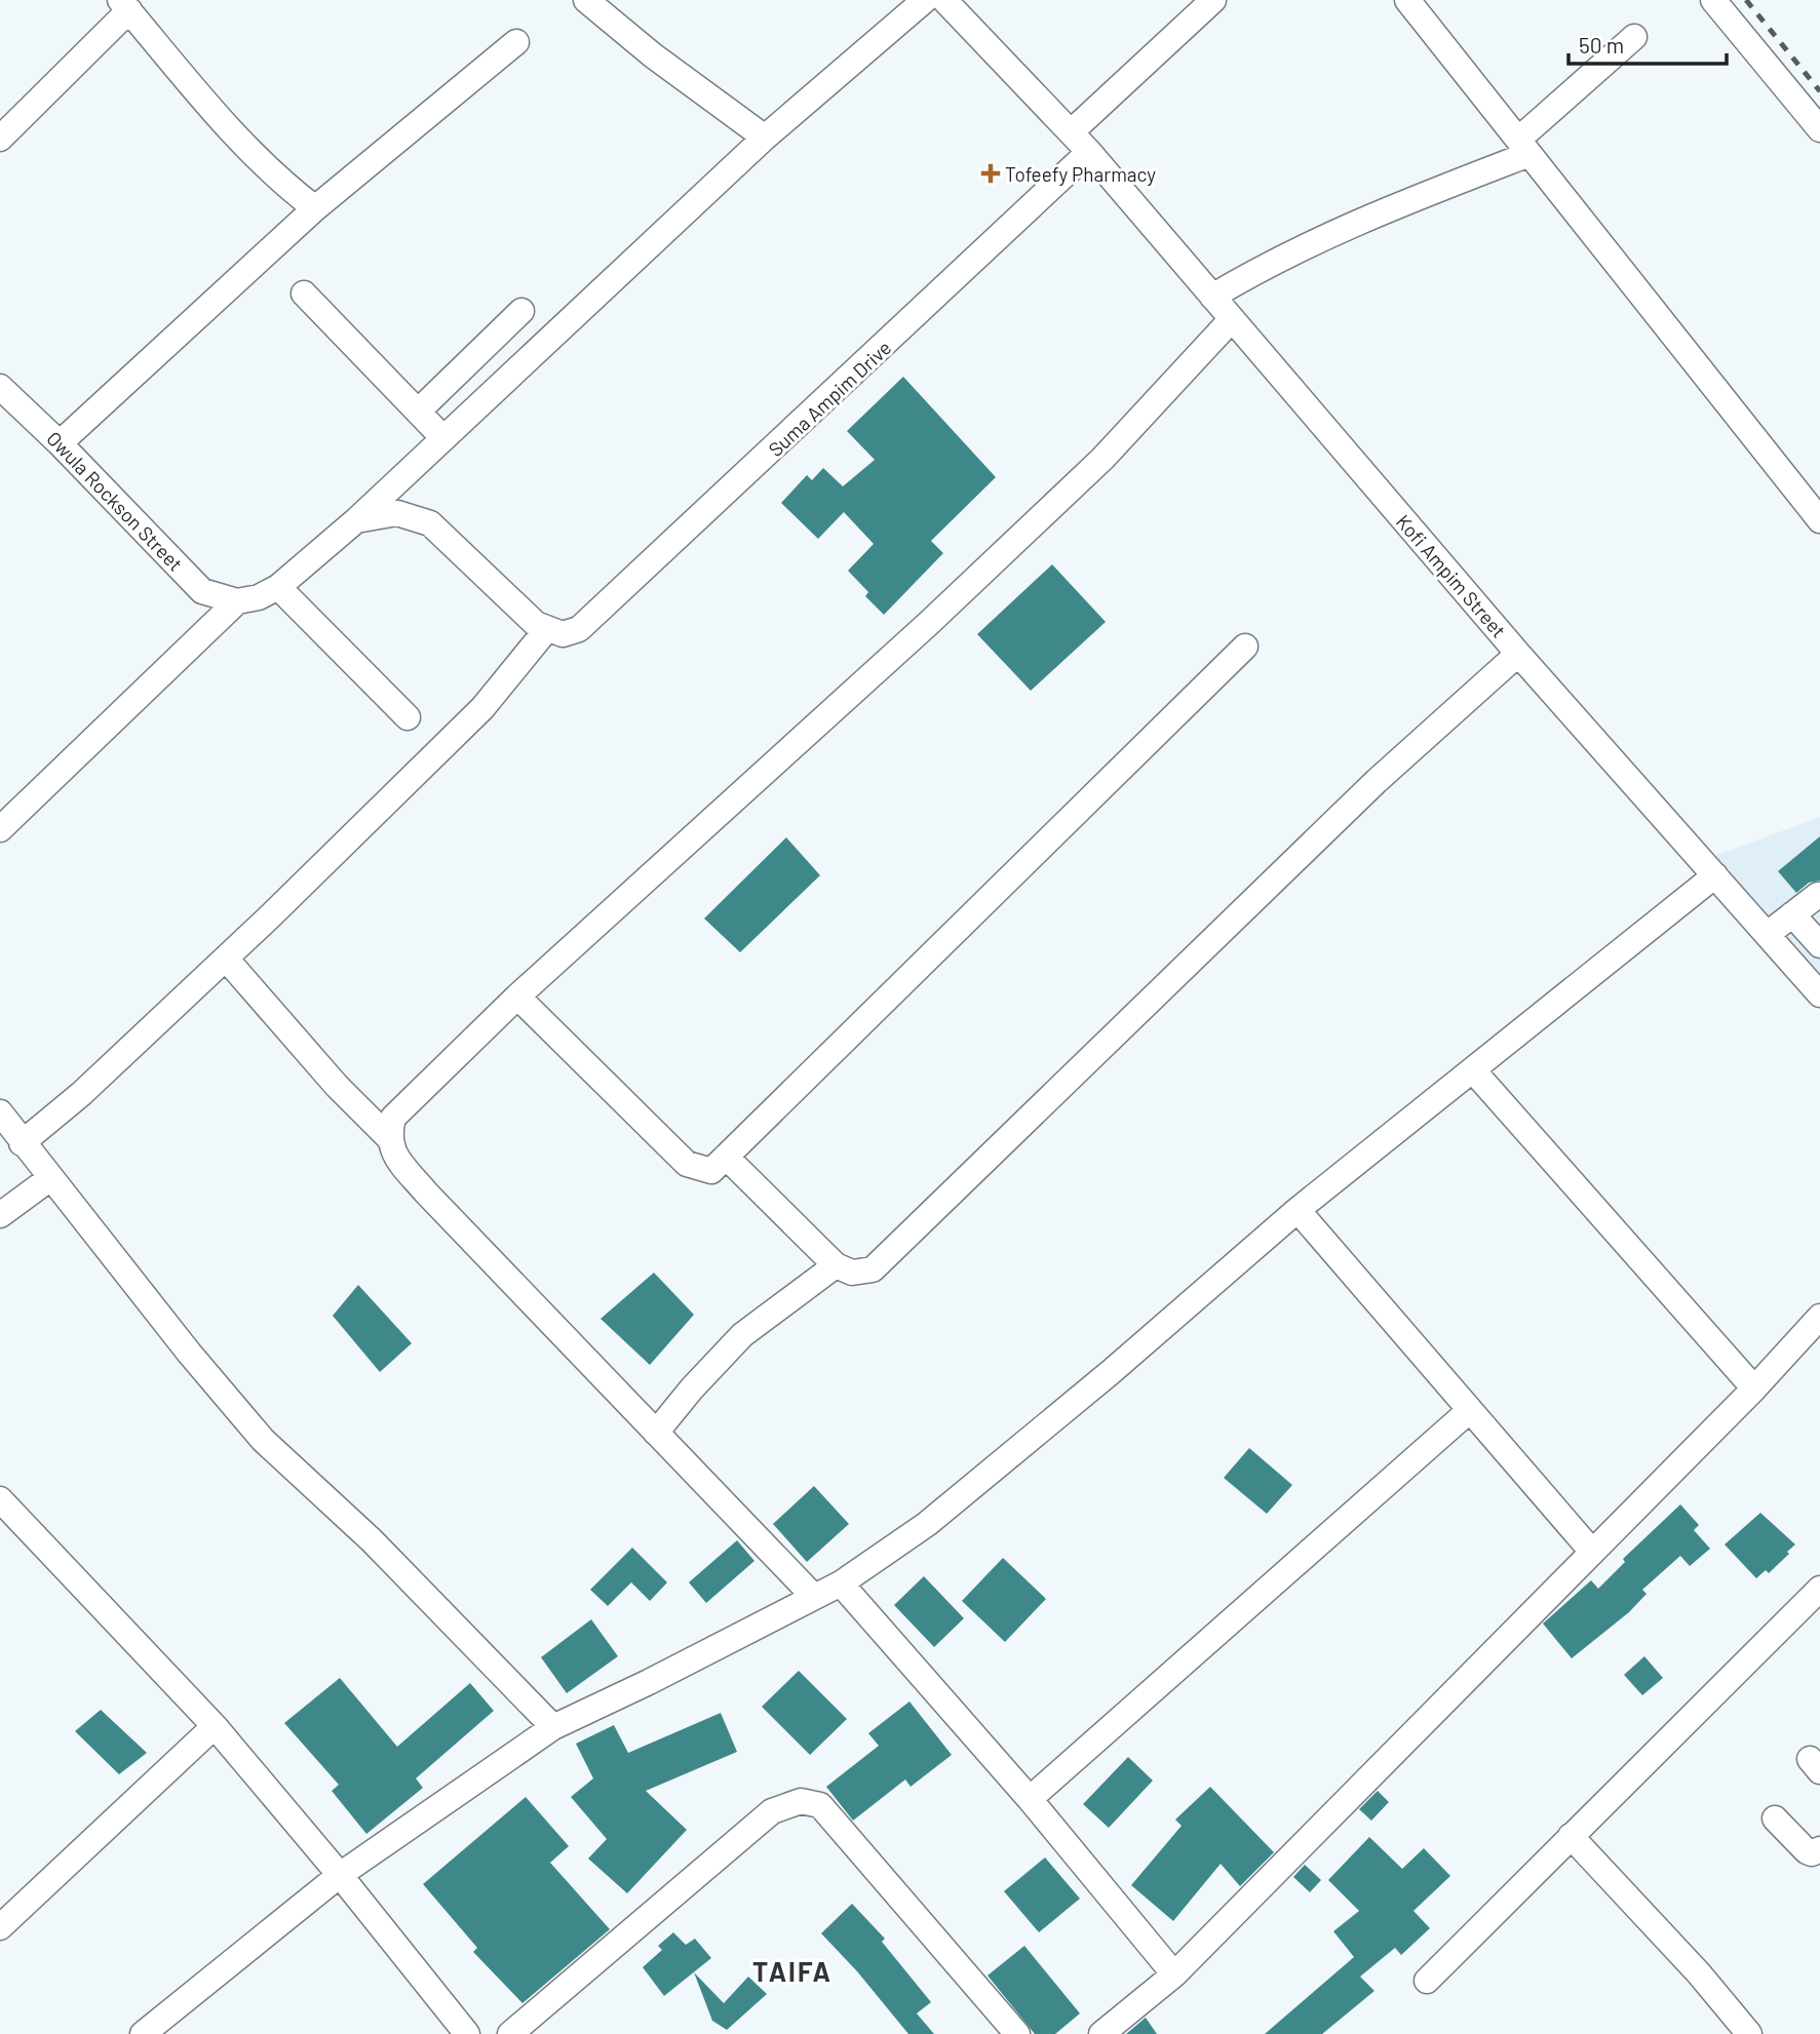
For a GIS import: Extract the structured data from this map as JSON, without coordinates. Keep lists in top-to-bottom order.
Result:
{
  "streets": {
    "street": ["Suma Ampim Drive", "Owula Rockson Street", "Kofi Ampim Street"]
  },
  "crossings": [
    ["Suma Ampim Drive", "Kofi Ampim Street"]
  ],
  "districts": ["TAIFA"],
  "places": {
    "health": ["Tofeefy Pharmacy"]
  },
  "scale_bar": "50 m"
}
